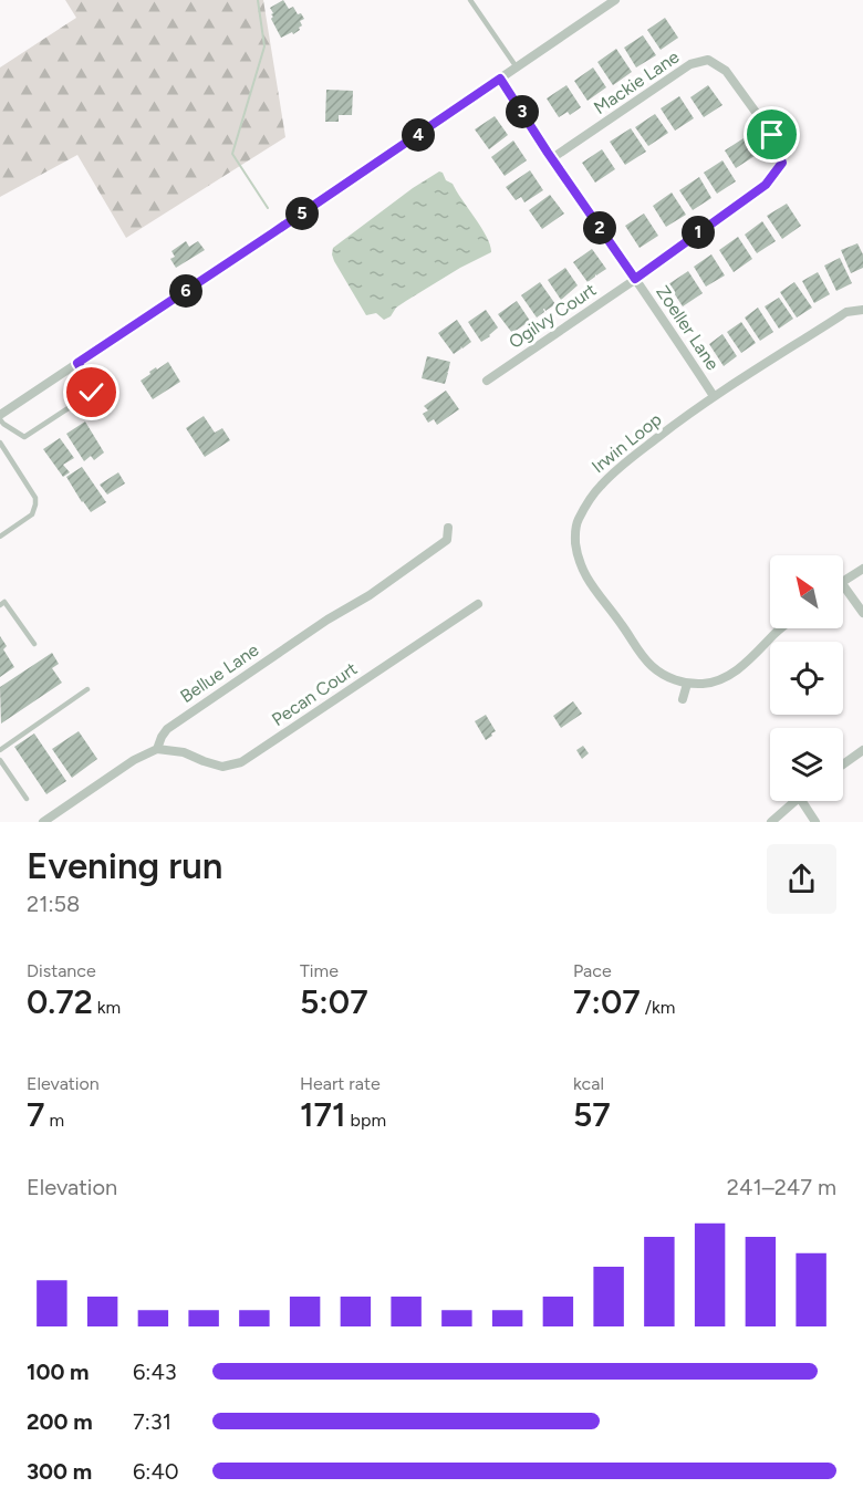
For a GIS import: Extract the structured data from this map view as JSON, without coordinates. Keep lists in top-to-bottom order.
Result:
{
  "streets": {
    "street": [
      "Mackie Lane",
      "Ogilvy Court",
      "Zoeller Lane",
      "Irwin Loop",
      "Bellue Lane",
      "Pecan Court"
    ]
  },
  "crossings": [
    ["Mackie Lane", "Ogilvy Court"],
    ["Mackie Lane", "Zoeller Lane"],
    ["Ogilvy Court", "Zoeller Lane"],
    ["Zoeller Lane", "Irwin Loop"],
    ["Bellue Lane", "Pecan Court"]
  ],
  "north": "top left",
  "page": {
    "pins": [
      "3",
      "4",
      "5",
      "2",
      "1",
      "6"
    ],
    "heading": ["Evening run", "21:58"],
    "stats": [
      ["Distance", "0.72 km"],
      ["Time", "5:07"],
      ["Pace", "7:07 /km"],
      ["Elevation", "7 m"],
      ["Heart rate", "171 bpm"],
      ["kcal", "57"]
    ],
    "chart": ["Elevation", "241–247 m"],
    "list": [
      {
        "name": "100 m",
        "note": "6:43"
      },
      {
        "name": "200 m",
        "note": "7:31"
      },
      {
        "name": "300 m",
        "note": "6:40"
      }
    ]
  }
}
